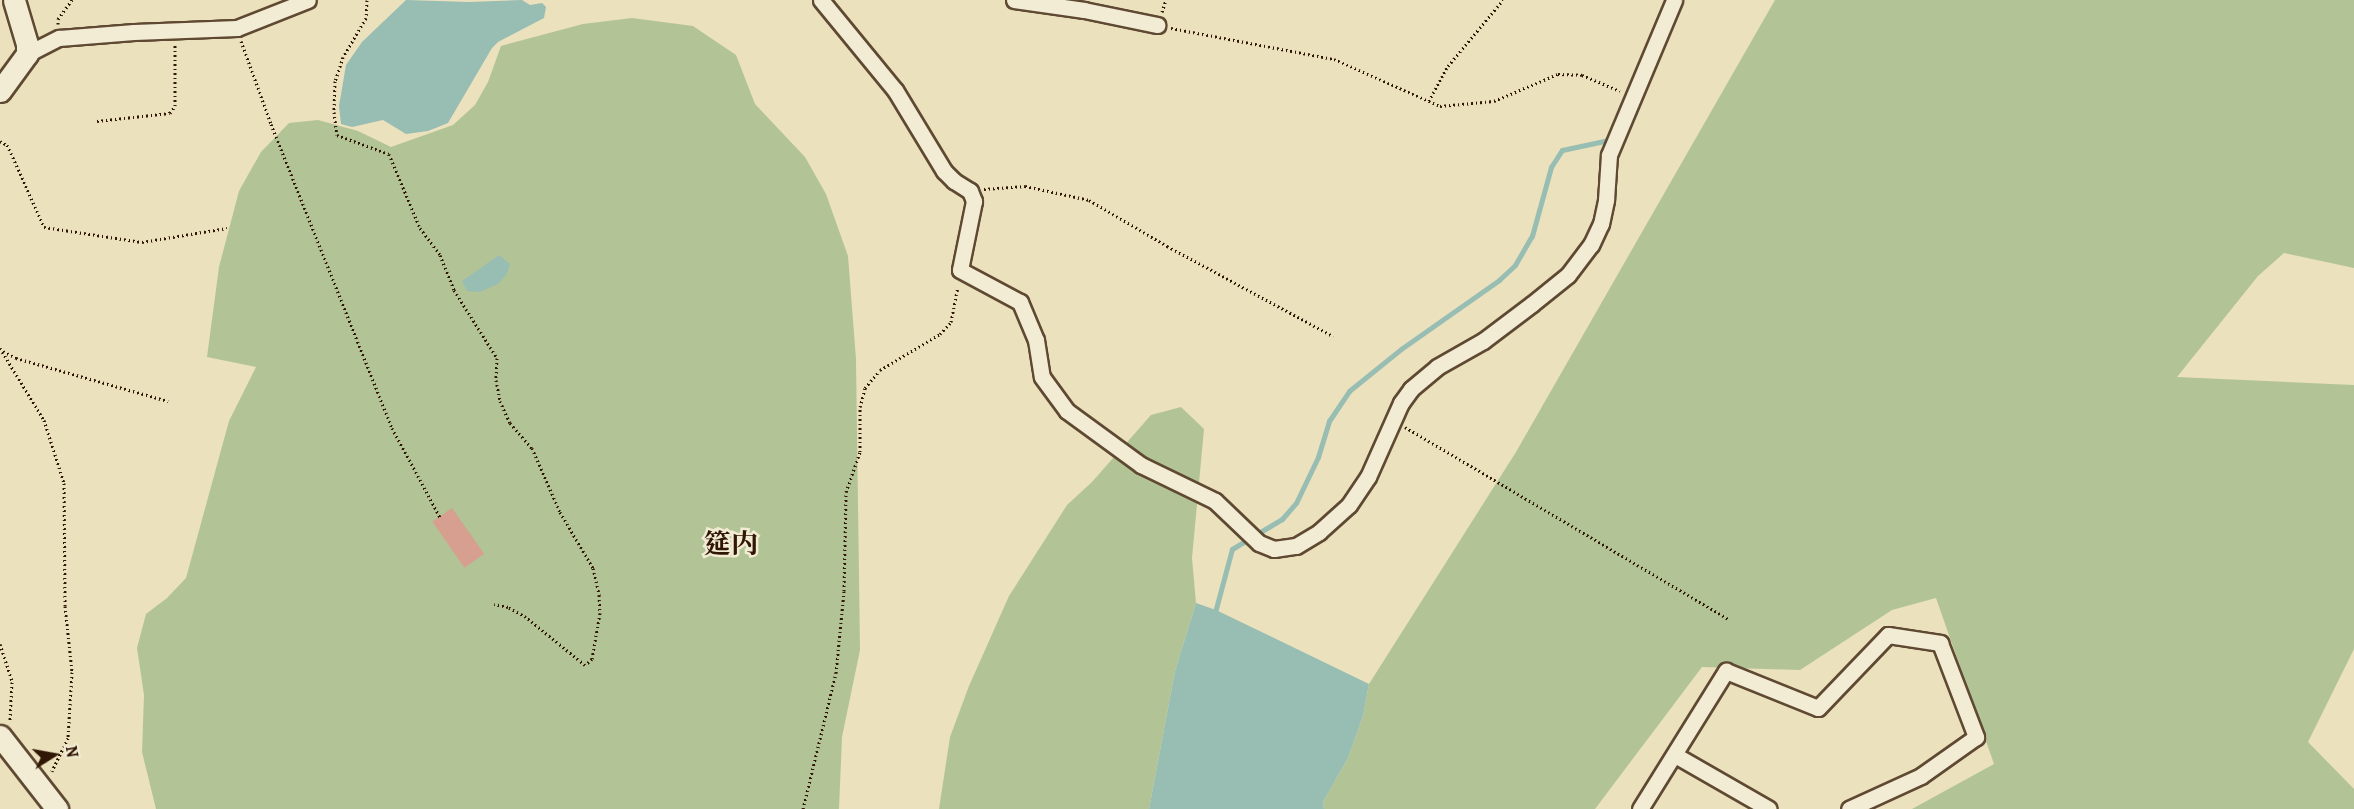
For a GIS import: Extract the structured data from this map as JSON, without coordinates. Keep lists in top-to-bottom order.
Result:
{
  "districts": ["筵内"],
  "north": "right"
}
